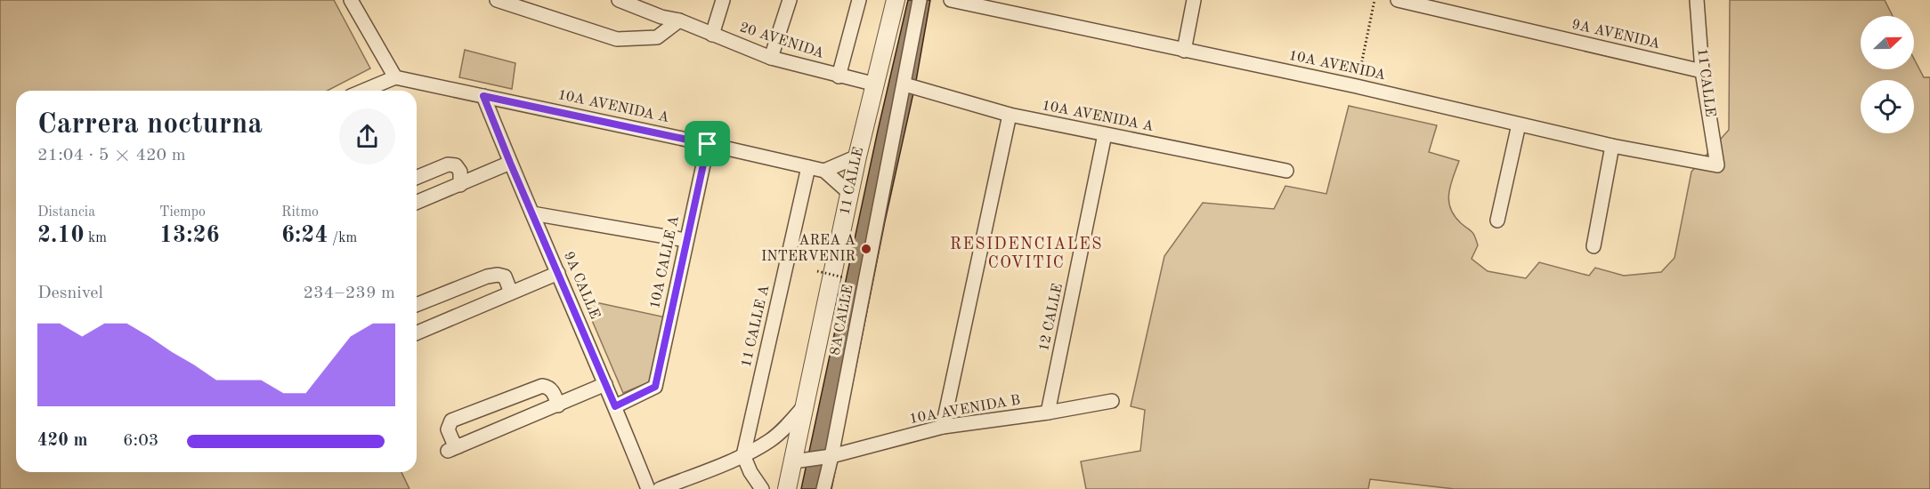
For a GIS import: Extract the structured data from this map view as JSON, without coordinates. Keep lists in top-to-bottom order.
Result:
{
  "streets": {
    "street": [
      "9A AVENIDA",
      "20 AVENIDA",
      "10A AVENIDA",
      "11 CALLE",
      "10A AVENIDA A",
      "10A CALLE A",
      "9A CALLE",
      "12 CALLE",
      "8A CALLE",
      "11 CALLE A",
      "10A AVENIDA B"
    ]
  },
  "crossings": [
    ["9A AVENIDA", "11 CALLE"],
    ["20 AVENIDA", "11 CALLE"],
    ["10A AVENIDA", "11 CALLE"],
    ["11 CALLE", "10A AVENIDA A"],
    ["11 CALLE", "10A AVENIDA B"],
    ["10A AVENIDA A", "10A CALLE A"],
    ["10A AVENIDA A", "9A CALLE"],
    ["10A AVENIDA A", "12 CALLE"],
    ["10A AVENIDA A", "8A CALLE"],
    ["10A AVENIDA A", "11 CALLE A"],
    ["10A CALLE A", "9A CALLE"],
    ["12 CALLE", "10A AVENIDA B"],
    ["8A CALLE", "10A AVENIDA B"]
  ],
  "districts": ["RESIDENCIALES COVITIC"],
  "places": ["AREA A INTERVENIR"],
  "north": "right",
  "page": {
    "heading": ["Carrera nocturna", "21:04 · 5 × 420 m"],
    "stats": [
      ["Distancia", "2.10 km"],
      ["Tiempo", "13:26"],
      ["Ritmo", "6:24 /km"]
    ],
    "chart": ["Desnivel", "234–239 m"],
    "list": [
      {
        "name": "420 m",
        "note": "6:03"
      }
    ]
  }
}
